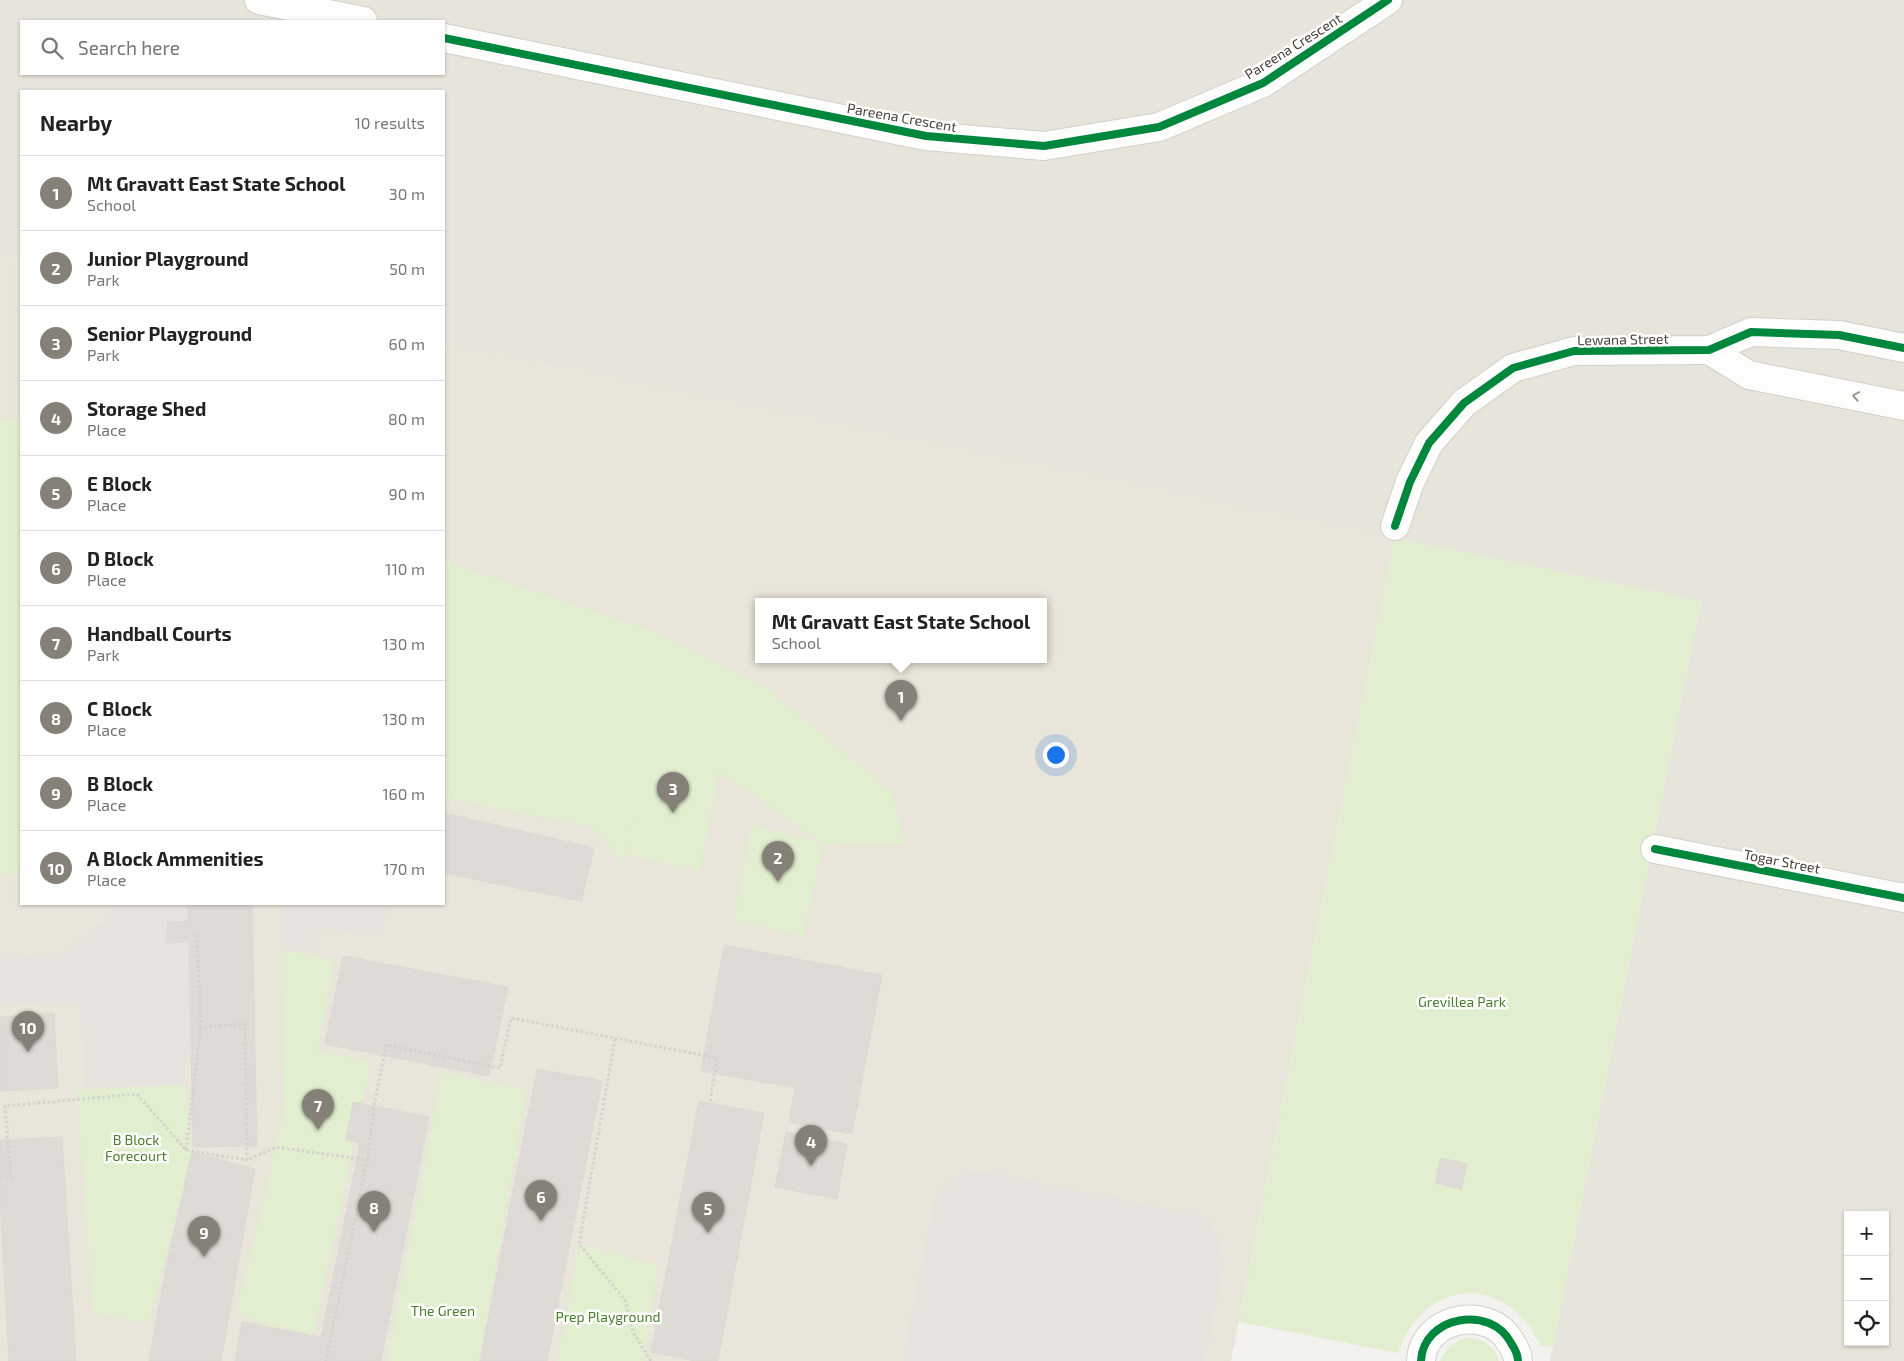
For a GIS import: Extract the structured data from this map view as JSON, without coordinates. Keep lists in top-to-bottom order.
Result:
{
  "streets": {
    "street": ["Pareena Crescent", "Lewana Street", "Togar Street"]
  },
  "parks": [
    "Grevillea Park",
    "B Block Forecourt",
    "The Green",
    "Prep Playground"
  ],
  "page": {
    "search": "Search here",
    "heading": ["Nearby", "10 results"],
    "list": [
      {
        "mark": "1",
        "name": "Mt Gravatt East State School",
        "note": "School",
        "value": "30 m"
      },
      {
        "mark": "2",
        "name": "Junior Playground",
        "note": "Park",
        "value": "50 m"
      },
      {
        "mark": "3",
        "name": "Senior Playground",
        "note": "Park",
        "value": "60 m"
      },
      {
        "mark": "4",
        "name": "Storage Shed",
        "note": "Place",
        "value": "80 m"
      },
      {
        "mark": "5",
        "name": "E Block",
        "note": "Place",
        "value": "90 m"
      },
      {
        "mark": "6",
        "name": "D Block",
        "note": "Place",
        "value": "110 m"
      },
      {
        "mark": "7",
        "name": "Handball Courts",
        "note": "Park",
        "value": "130 m"
      },
      {
        "mark": "8",
        "name": "C Block",
        "note": "Place",
        "value": "130 m"
      },
      {
        "mark": "9",
        "name": "B Block",
        "note": "Place",
        "value": "160 m"
      },
      {
        "mark": "10",
        "name": "A Block Ammenities",
        "note": "Place",
        "value": "170 m"
      }
    ],
    "popup": ["Mt Gravatt East State School", "School"],
    "pins": [
      "1",
      "3",
      "2",
      "10",
      "7",
      "4",
      "6",
      "8",
      "5",
      "9"
    ],
    "map_buttons": ["+", "−"]
  }
}
